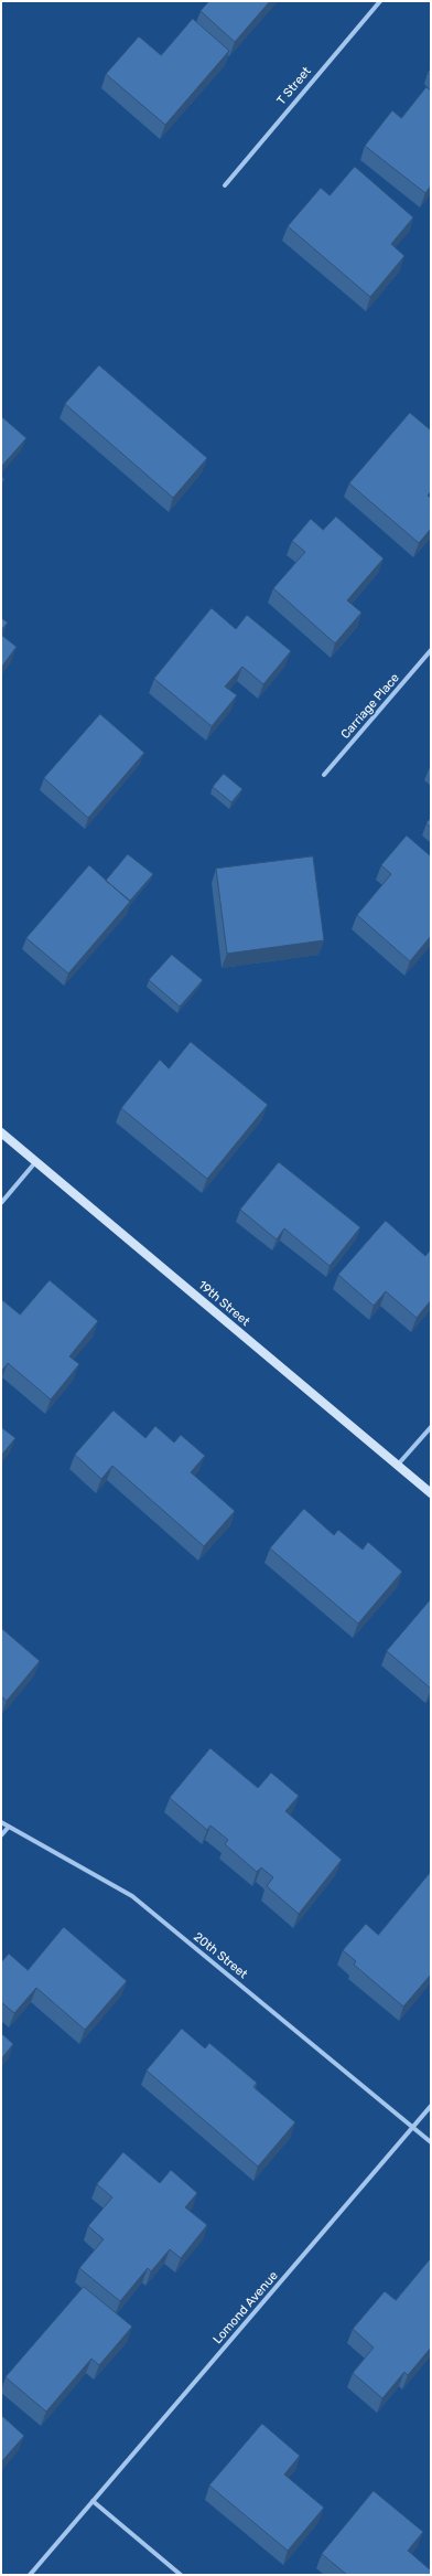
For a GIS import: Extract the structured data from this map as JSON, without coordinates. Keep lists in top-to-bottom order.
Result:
{
  "streets": {
    "street": [
      "T Street",
      "Carriage Place",
      "19th Street",
      "20th Street",
      "Lomond Avenue"
    ]
  },
  "crossings": [
    ["20th Street", "Lomond Avenue"]
  ]
}
